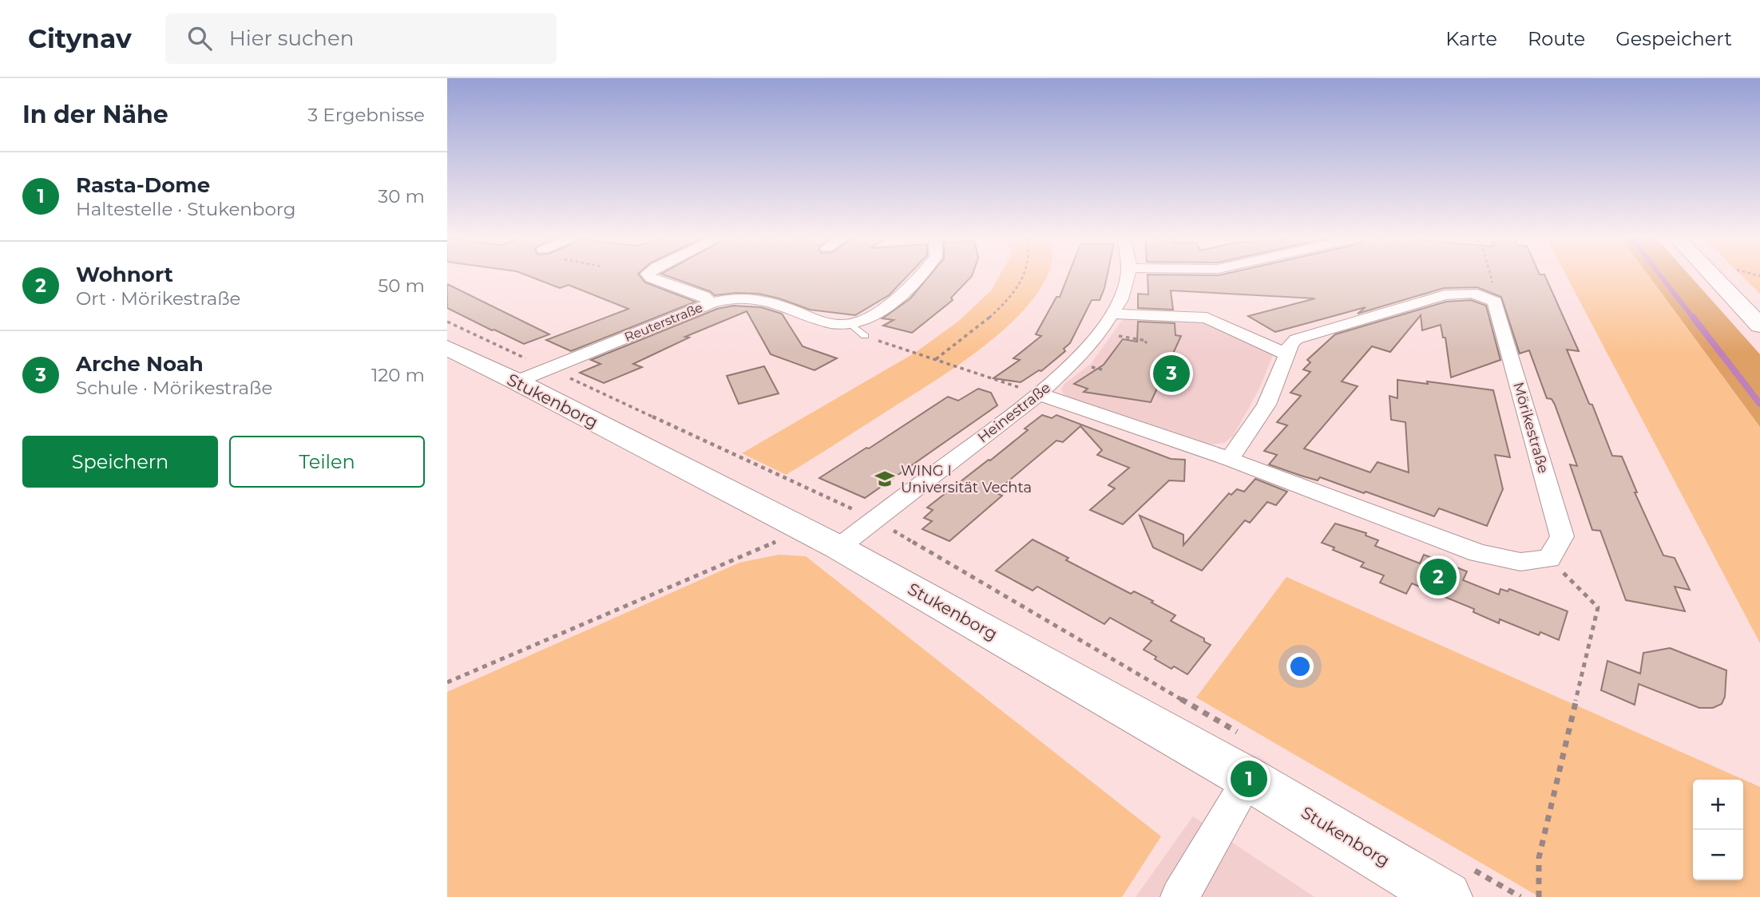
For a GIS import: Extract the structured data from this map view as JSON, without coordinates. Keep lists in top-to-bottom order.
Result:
{
  "streets": {
    "street": [
      "Reuterstraße",
      "Stukenborg",
      "Heinestraße",
      "Mörikestraße"
    ]
  },
  "crossings": [
    ["Reuterstraße", "Stukenborg"],
    ["Stukenborg", "Heinestraße"]
  ],
  "places": {
    "school or university": ["WING I Universität Vechta"]
  },
  "page": {
    "header": "Citynav",
    "search": "Hier suchen",
    "nav": ["Karte", "Route", "Gespeichert"],
    "heading": ["In der Nähe", "3 Ergebnisse"],
    "list": [
      {
        "mark": "1",
        "name": "Rasta-Dome",
        "note": "Haltestelle · Stukenborg",
        "value": "30 m"
      },
      {
        "mark": "2",
        "name": "Wohnort",
        "note": "Ort · Mörikestraße",
        "value": "50 m"
      },
      {
        "mark": "3",
        "name": "Arche Noah",
        "note": "Schule · Mörikestraße",
        "value": "120 m"
      }
    ],
    "pins": ["3", "2", "1"],
    "buttons": ["Speichern", "Teilen"],
    "map_buttons": ["+", "−"]
  }
}
